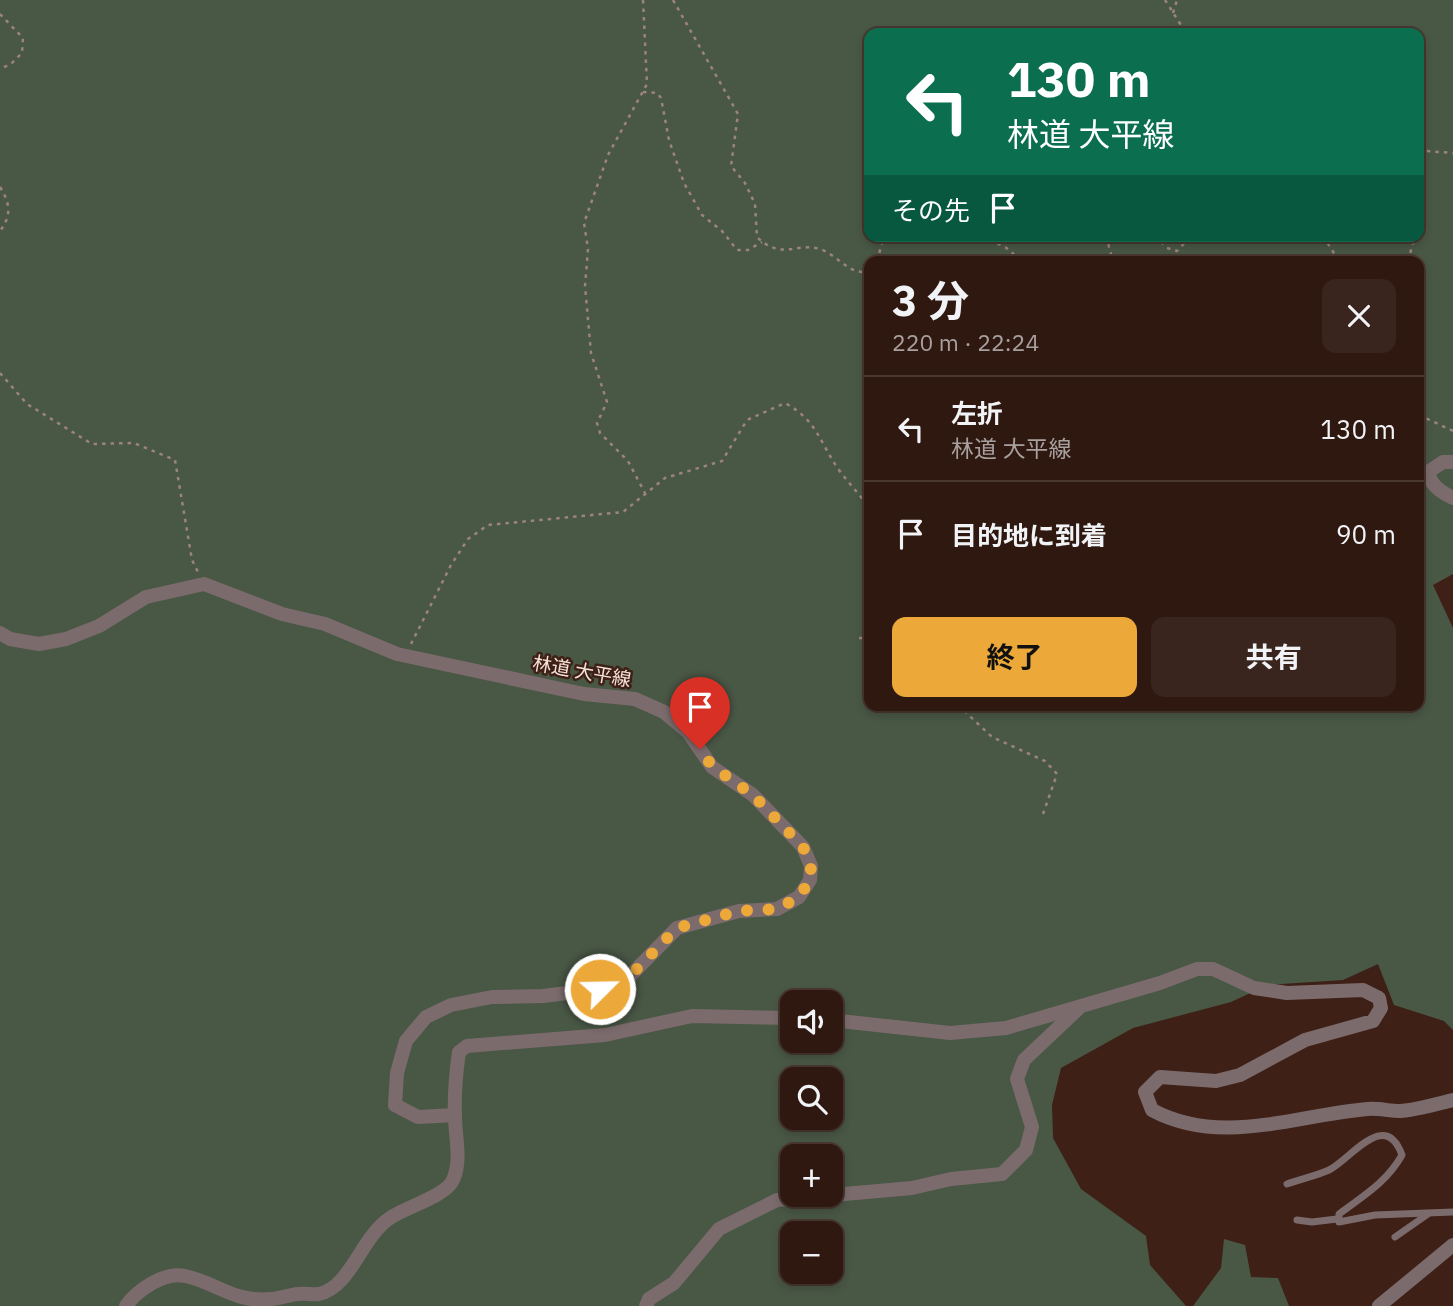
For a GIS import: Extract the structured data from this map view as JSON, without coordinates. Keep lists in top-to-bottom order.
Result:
{
  "streets": {
    "street": ["林道 大平線"]
  },
  "page": {
    "turn": ["130 m", "林道 大平線"],
    "then": "その先",
    "heading": ["3 分", "220 m · 22:24"],
    "list": [
      {
        "name": "左折",
        "note": "林道 大平線",
        "value": "130 m"
      },
      {
        "name": "目的地に到着",
        "value": "90 m"
      }
    ],
    "buttons": ["終了", "共有"],
    "map_buttons": ["+", "−"]
  }
}
